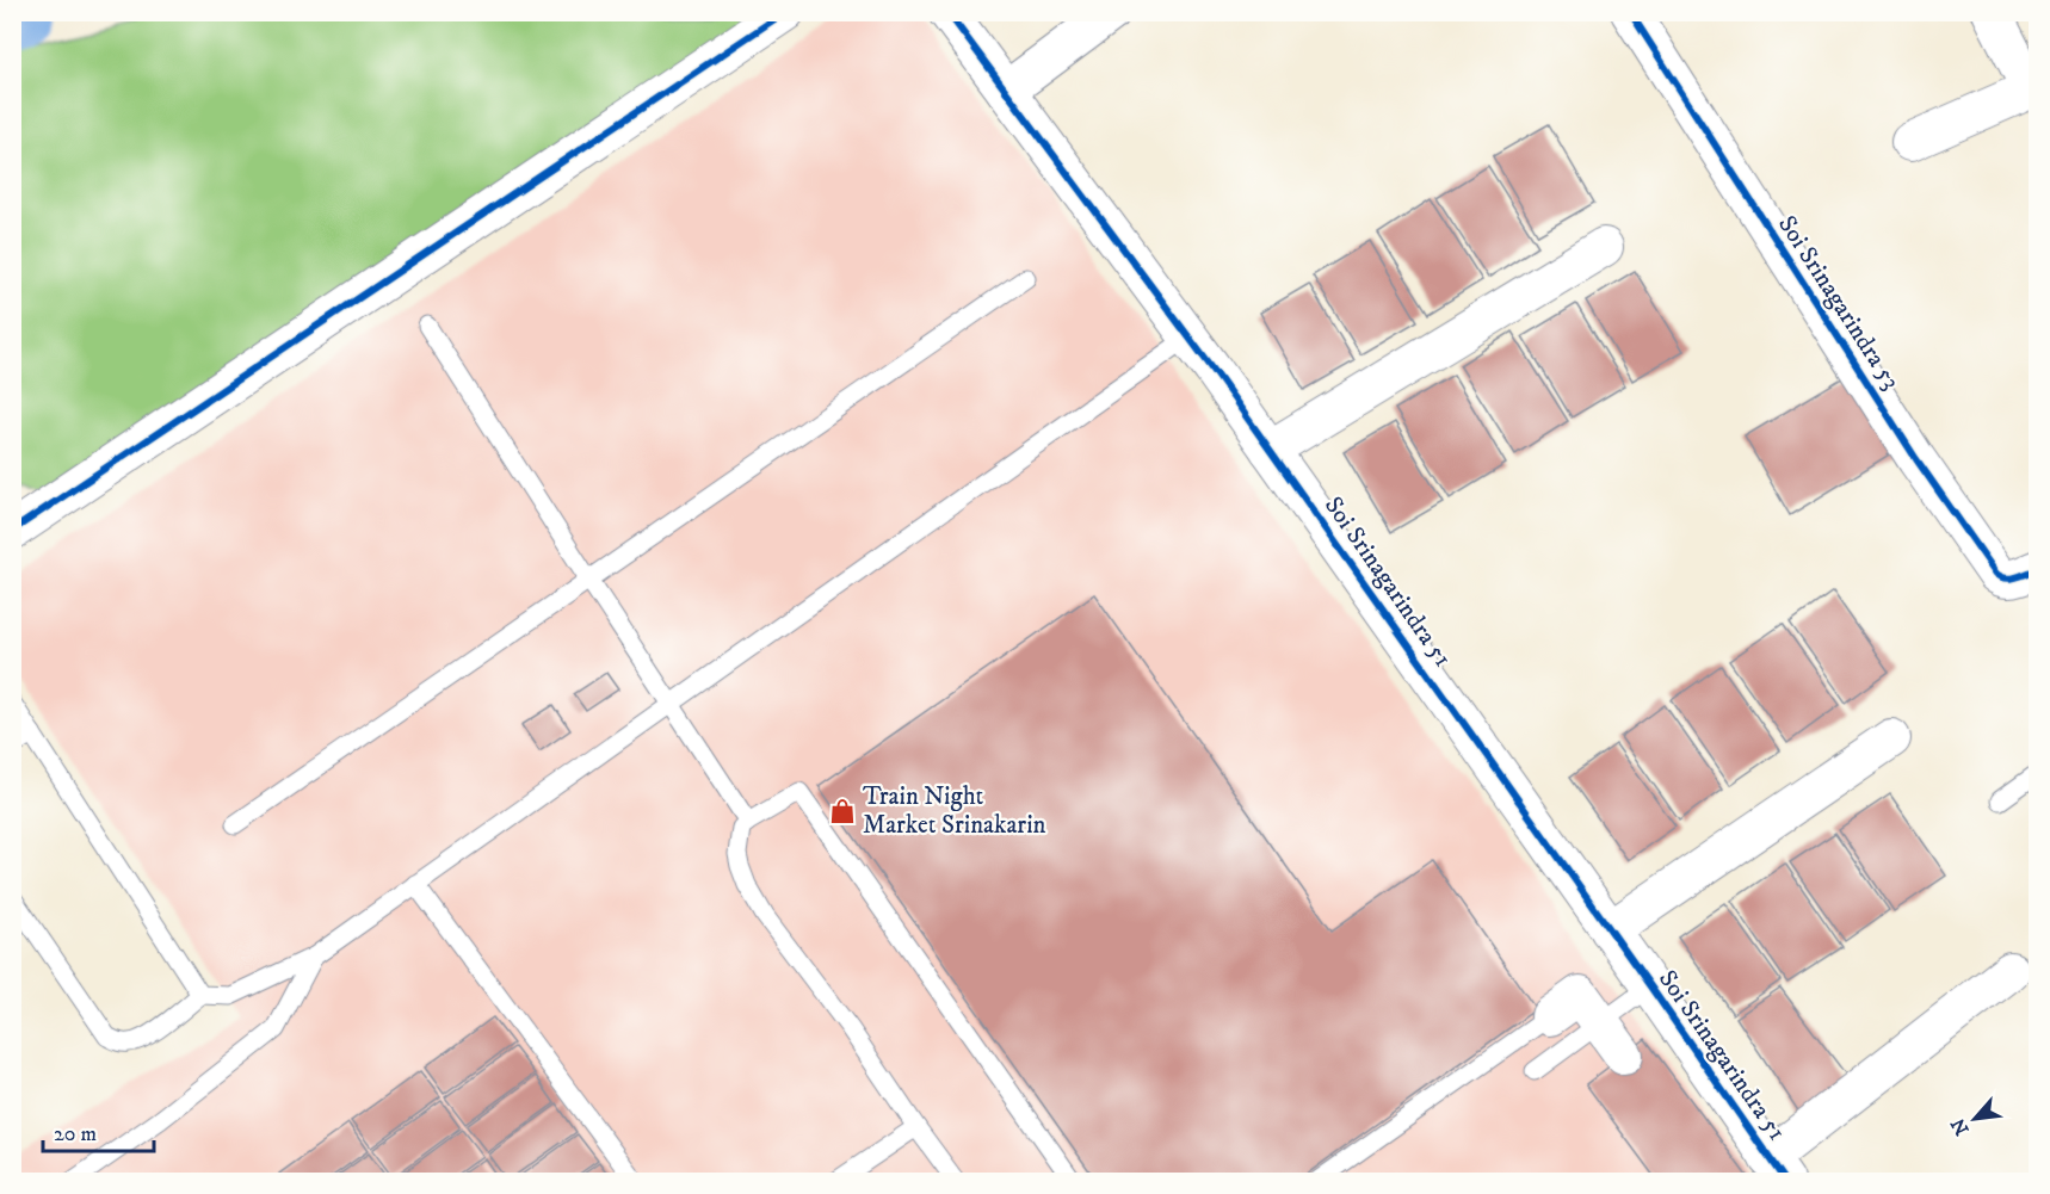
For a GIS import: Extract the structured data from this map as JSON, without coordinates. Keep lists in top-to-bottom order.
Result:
{
  "streets": {
    "street": ["Soi Srinagarindra 53", "Soi Srinagarindra 51"]
  },
  "places": {
    "shop": ["Train Night Market Srinakarin"]
  },
  "scale_bar": "20 m",
  "north": "bottom left"
}
